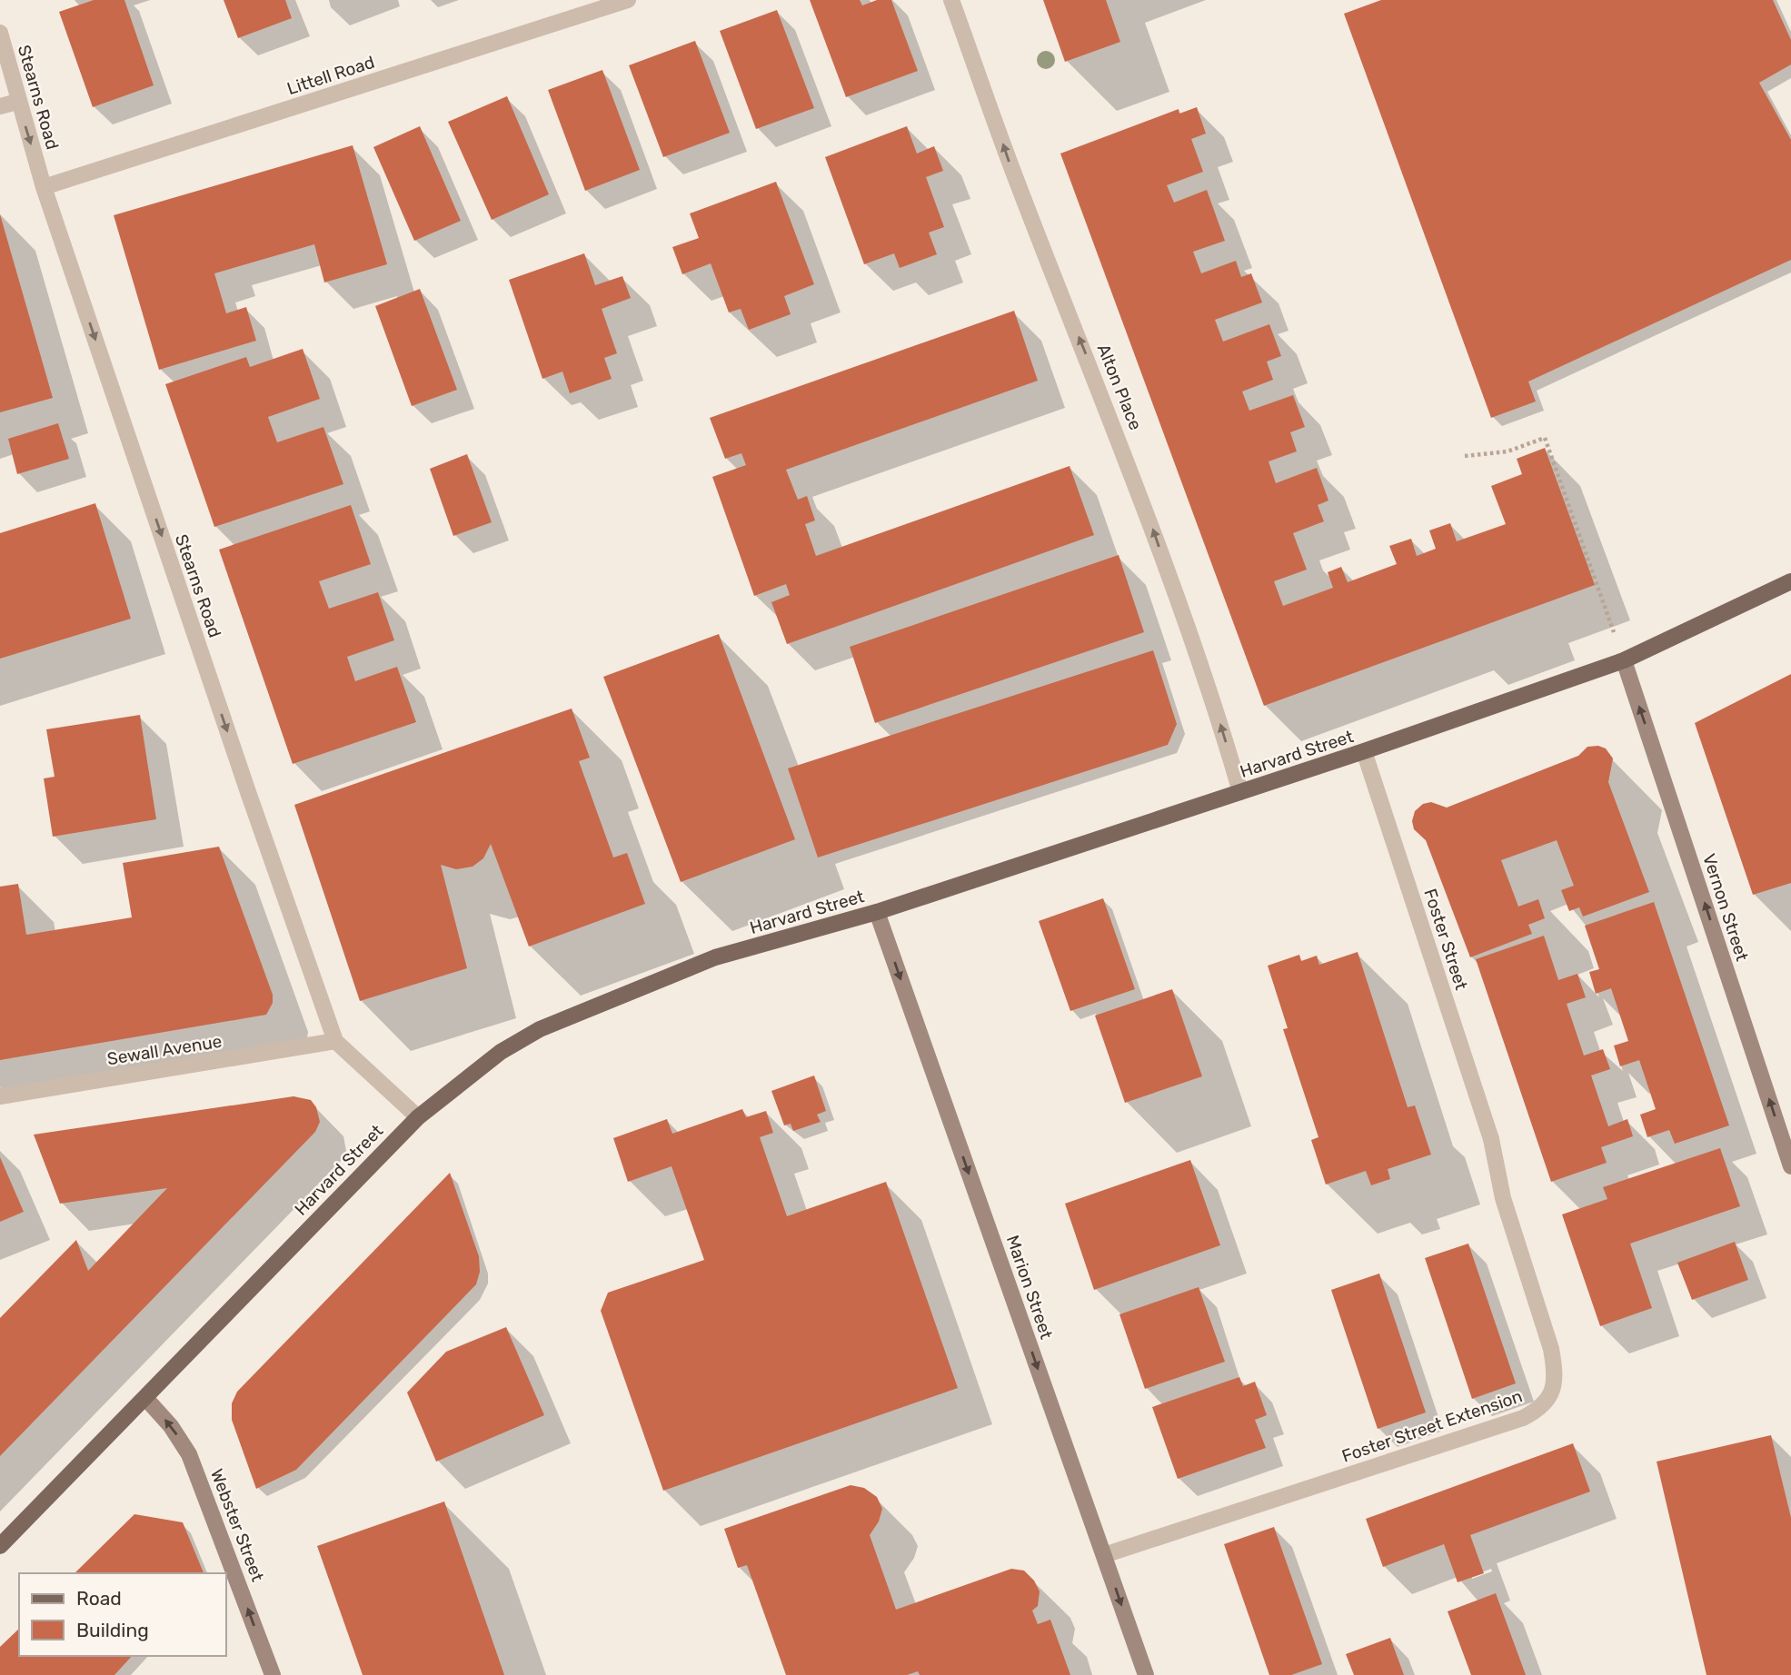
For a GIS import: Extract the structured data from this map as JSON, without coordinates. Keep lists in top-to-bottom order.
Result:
{
  "streets": {
    "main road": ["Harvard Street"],
    "street": [
      "Littell Road",
      "Stearns Road",
      "Alton Place",
      "Vernon Street",
      "Foster Street",
      "Sewall Avenue",
      "Marion Street",
      "Foster Street Extension",
      "Webster Street"
    ]
  },
  "crossings": [
    ["Littell Road", "Stearns Road"],
    ["Stearns Road", "Harvard Street"],
    ["Stearns Road", "Sewall Avenue"],
    ["Alton Place", "Harvard Street"],
    ["Harvard Street", "Vernon Street"],
    ["Harvard Street", "Foster Street"],
    ["Harvard Street", "Marion Street"],
    ["Harvard Street", "Webster Street"],
    ["Foster Street", "Foster Street Extension"],
    ["Marion Street", "Foster Street Extension"]
  ],
  "one_way": [
    "Stearns Road",
    "Alton Place",
    "Vernon Street",
    "Marion Street",
    "Webster Street"
  ],
  "legend": ["Road", "Building"]
}
